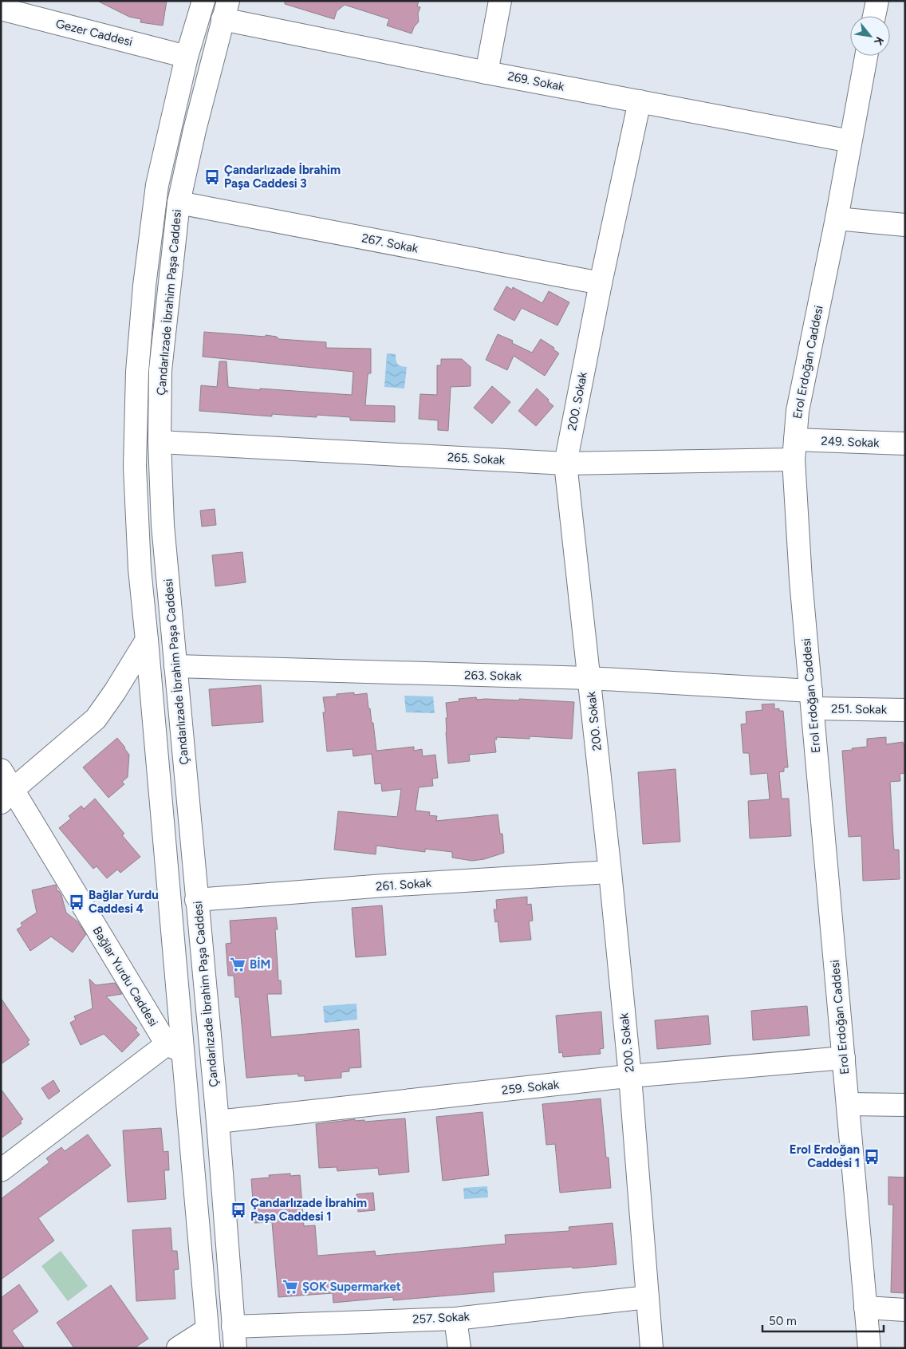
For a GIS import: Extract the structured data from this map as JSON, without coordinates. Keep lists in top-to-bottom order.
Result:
{
  "streets": {
    "street": [
      "Gezer Caddesi",
      "269. Sokak",
      "267. Sokak",
      "Çandarlızade İbrahim Paşa Caddesi",
      "Erol Erdoğan Caddesi",
      "200. Sokak",
      "249. Sokak",
      "265. Sokak",
      "263. Sokak",
      "251. Sokak",
      "261. Sokak",
      "Bağlar Yurdu Caddesi",
      "259. Sokak",
      "257. Sokak"
    ]
  },
  "crossings": [
    ["Gezer Caddesi", "Çandarlızade İbrahim Paşa Caddesi"],
    ["269. Sokak", "Çandarlızade İbrahim Paşa Caddesi"],
    ["269. Sokak", "Erol Erdoğan Caddesi"],
    ["269. Sokak", "200. Sokak"],
    ["267. Sokak", "Çandarlızade İbrahim Paşa Caddesi"],
    ["267. Sokak", "200. Sokak"],
    ["Çandarlızade İbrahim Paşa Caddesi", "265. Sokak"],
    ["Çandarlızade İbrahim Paşa Caddesi", "263. Sokak"],
    ["Çandarlızade İbrahim Paşa Caddesi", "261. Sokak"],
    ["Çandarlızade İbrahim Paşa Caddesi", "Bağlar Yurdu Caddesi"],
    ["Çandarlızade İbrahim Paşa Caddesi", "259. Sokak"],
    ["Çandarlızade İbrahim Paşa Caddesi", "257. Sokak"],
    ["Erol Erdoğan Caddesi", "249. Sokak"],
    ["Erol Erdoğan Caddesi", "265. Sokak"],
    ["Erol Erdoğan Caddesi", "263. Sokak"],
    ["Erol Erdoğan Caddesi", "251. Sokak"],
    ["Erol Erdoğan Caddesi", "259. Sokak"],
    ["200. Sokak", "265. Sokak"],
    ["200. Sokak", "263. Sokak"],
    ["200. Sokak", "261. Sokak"],
    ["200. Sokak", "259. Sokak"],
    ["200. Sokak", "257. Sokak"],
    ["249. Sokak", "265. Sokak"],
    ["263. Sokak", "251. Sokak"]
  ],
  "places": {
    "bus stop": [
      "Çandarlızade İbrahim Paşa Caddesi 3",
      "Bağlar Yurdu Caddesi 4",
      "Erol Erdoğan Caddesi 1",
      "Çandarlızade İbrahim Paşa Caddesi 1"
    ],
    "supermarket": ["BİM", "ŞOK Supermarket"]
  },
  "scale_bar": "50 m",
  "north": "bottom right"
}
